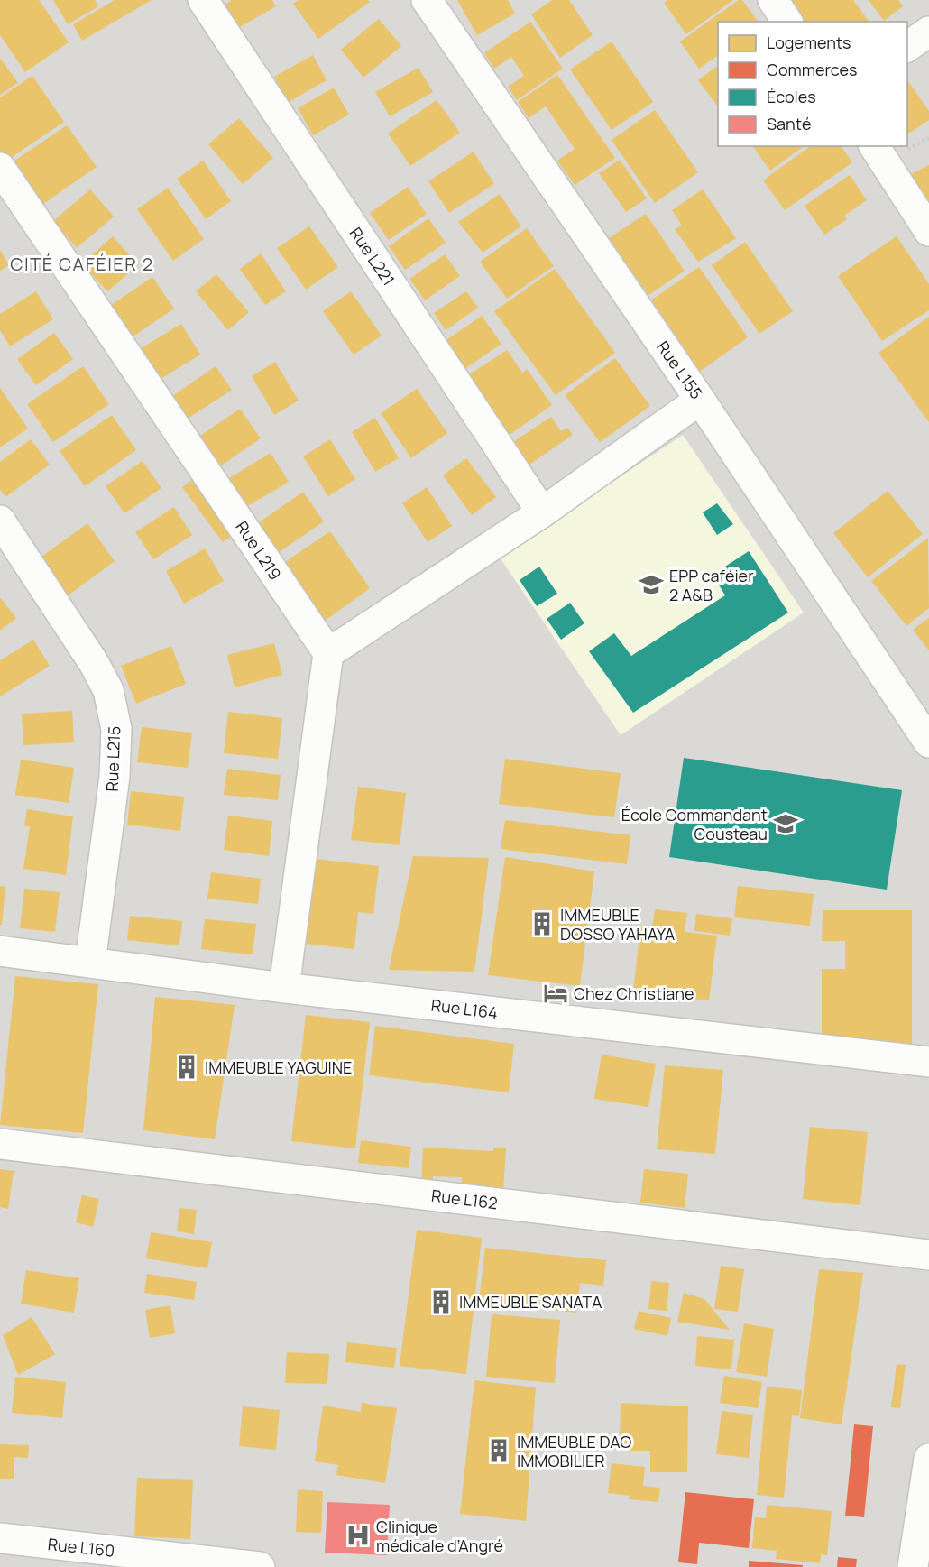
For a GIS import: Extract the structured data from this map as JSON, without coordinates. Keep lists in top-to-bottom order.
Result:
{
  "streets": {
    "street": [
      "Rue L221",
      "Rue L155",
      "Rue L219",
      "Rue L215",
      "Rue L164",
      "Rue L162",
      "Rue L160"
    ]
  },
  "crossings": [
    ["Rue L215", "Rue L164"]
  ],
  "districts": ["CITÉ CAFÉIER 2"],
  "places": {
    "school or university": ["EPP caféier 2 A&B", "École Commandant Cousteau"],
    "building": [
      "IMMEUBLE DOSSO YAHAYA",
      "IMMEUBLE YAGUINE",
      "IMMEUBLE SANATA",
      "IMMEUBLE DAO IMMOBILIER"
    ],
    "hotel": ["Chez Christiane"],
    "hospital": ["Clinique médicale d’Angré"]
  },
  "legend": [
    "Logements",
    "Commerces",
    "Écoles",
    "Santé"
  ]
}
